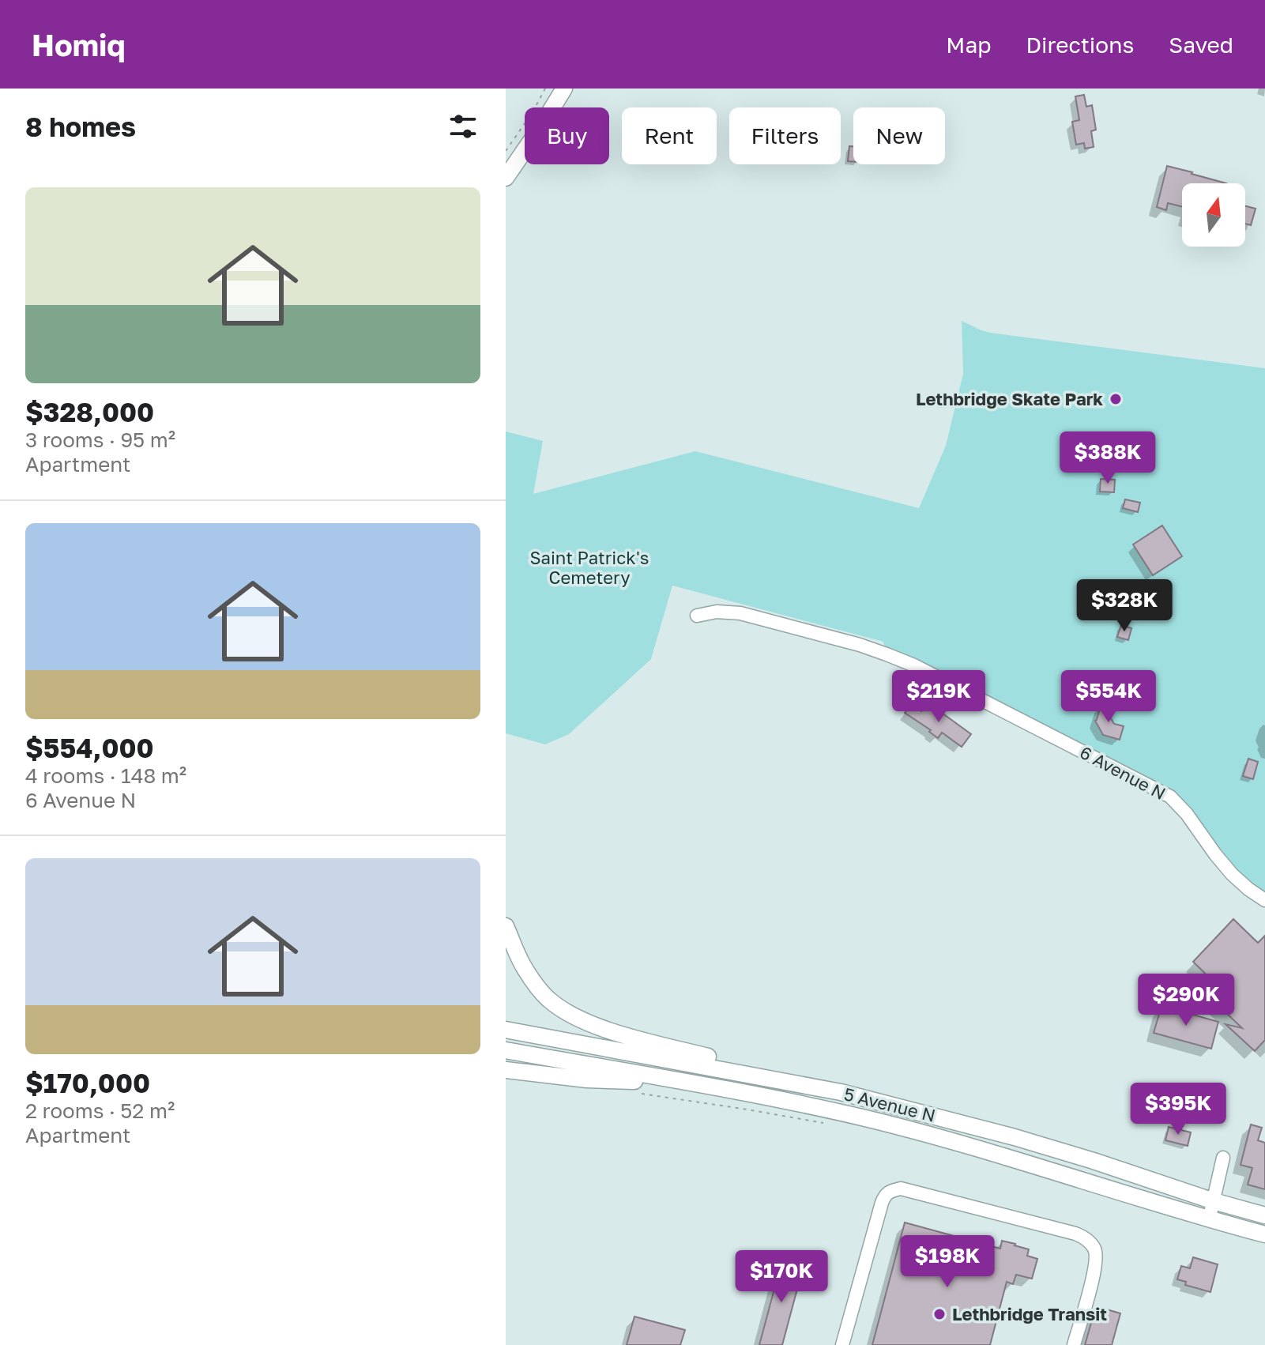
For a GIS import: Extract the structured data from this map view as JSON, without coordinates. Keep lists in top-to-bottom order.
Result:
{
  "streets": {
    "main road": ["5 Avenue N"],
    "street": ["6 Avenue N"]
  },
  "parks": ["Saint Patrick's Cemetery"],
  "places": ["Lethbridge Skate Park", "Lethbridge Transit"],
  "north": "top",
  "page": {
    "header": "Homiq",
    "nav": ["Map", "Directions", "Saved"],
    "heading": "8 homes",
    "chip": [
      "Buy",
      "Rent",
      "Filters",
      "New"
    ],
    "list": [
      {
        "name": "$328,000",
        "note": "3 rooms · 95 m² · Apartment"
      },
      {
        "name": "$554,000",
        "note": "4 rooms · 148 m² · 6 Avenue N"
      },
      {
        "name": "$170,000",
        "note": "2 rooms · 52 m² · Apartment"
      }
    ],
    "price": [
      "$388K",
      "$328K",
      "$219K",
      "$554K",
      "$290K",
      "$395K",
      "$198K",
      "$170K"
    ]
  }
}
